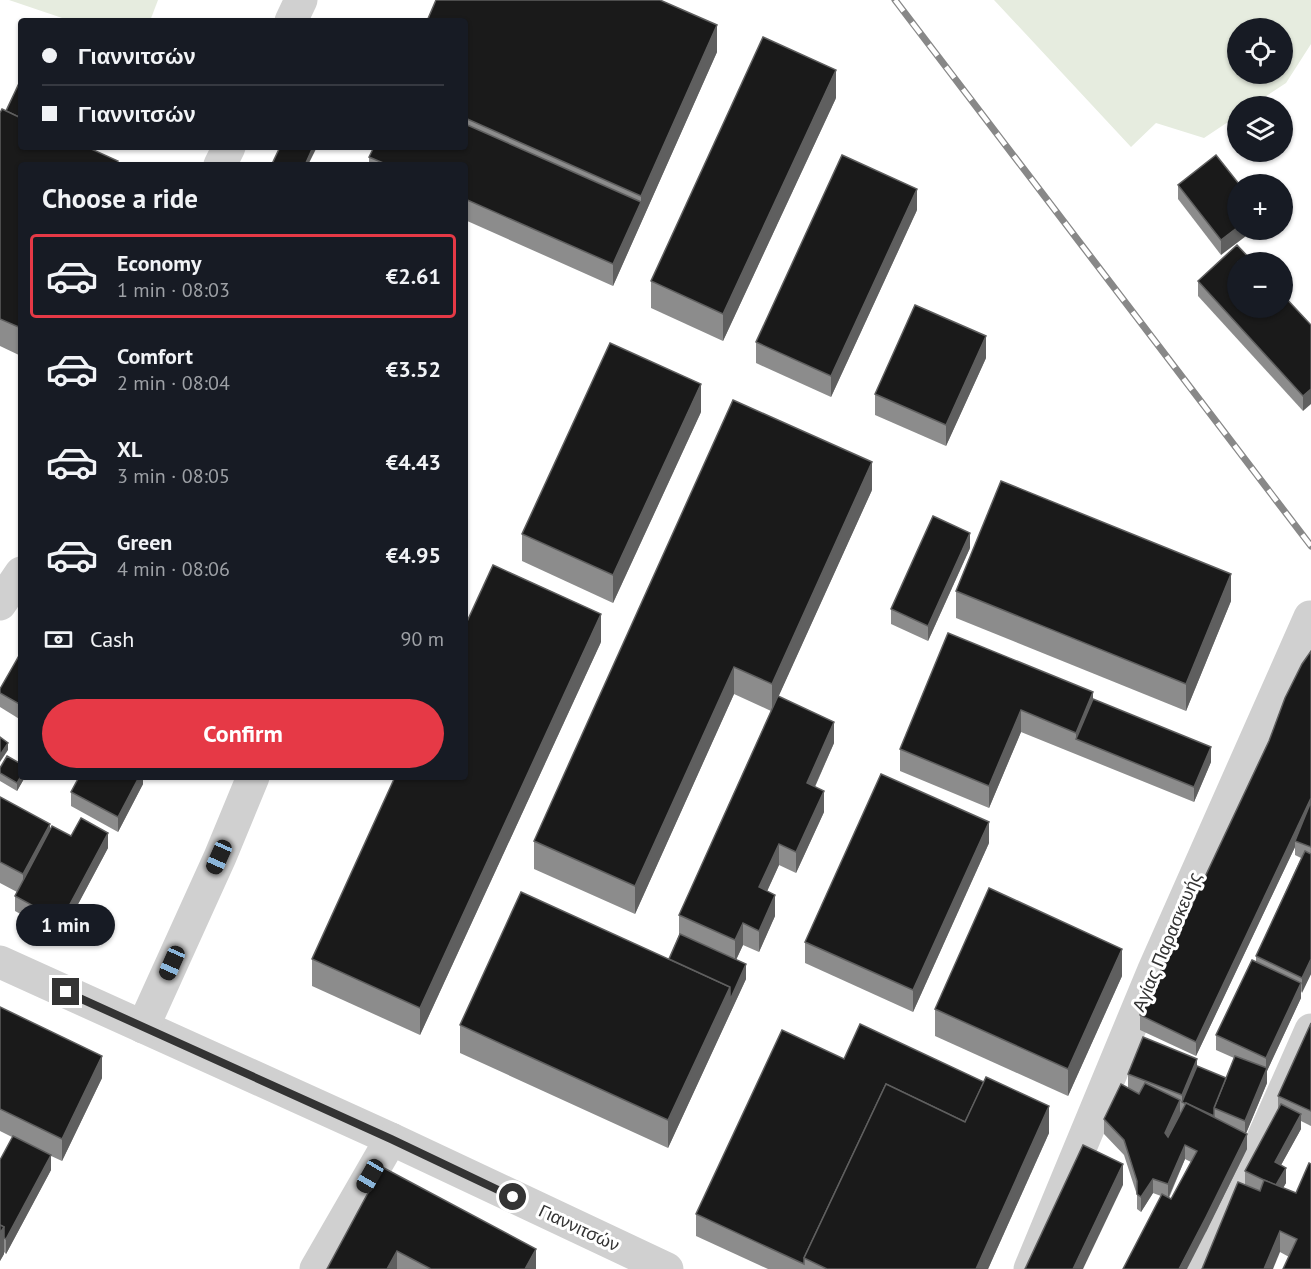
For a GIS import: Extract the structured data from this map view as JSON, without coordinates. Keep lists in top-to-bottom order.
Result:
{
  "streets": {
    "street": ["Αγίας Παρασκευής", "Γιαννιτσών"]
  },
  "page": {
    "map_buttons": ["+", "−"],
    "banner": ["Γιαννιτσών", "Γιαννιτσών"],
    "heading": "Choose a ride",
    "list": [
      {
        "name": "Economy",
        "note": "1 min · 08:03",
        "value": "€2.61"
      },
      {
        "name": "Comfort",
        "note": "2 min · 08:04",
        "value": "€3.52"
      },
      {
        "name": "XL",
        "note": "3 min · 08:05",
        "value": "€4.43"
      },
      {
        "name": "Green",
        "note": "4 min · 08:06",
        "value": "€4.95"
      }
    ],
    "pay": ["Cash", "90 m"],
    "buttons": "Confirm",
    "bubble": "1 min"
  }
}
